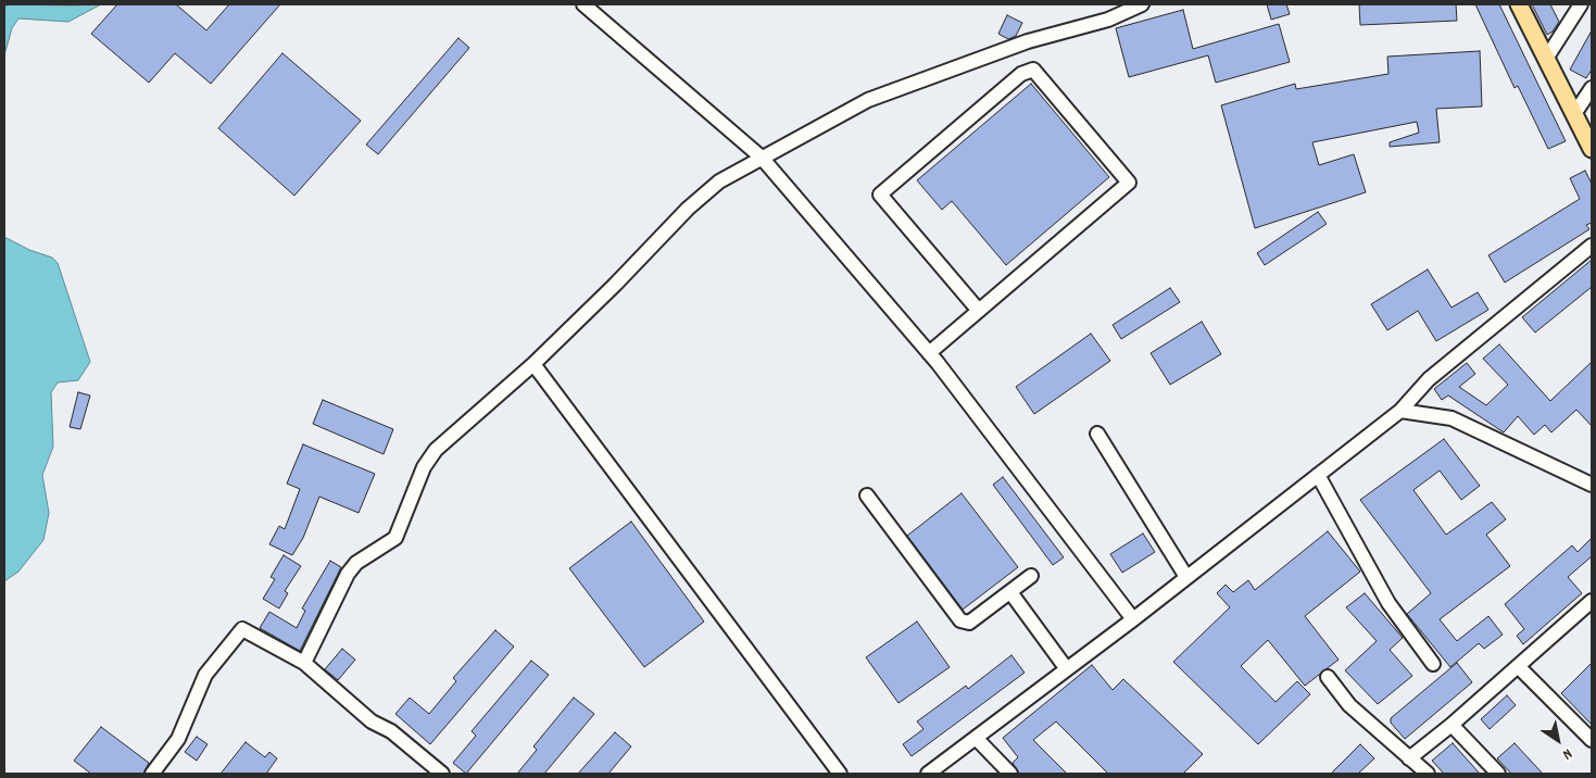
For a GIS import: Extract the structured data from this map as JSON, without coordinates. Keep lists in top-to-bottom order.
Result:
{
  "north": "bottom right"
}
